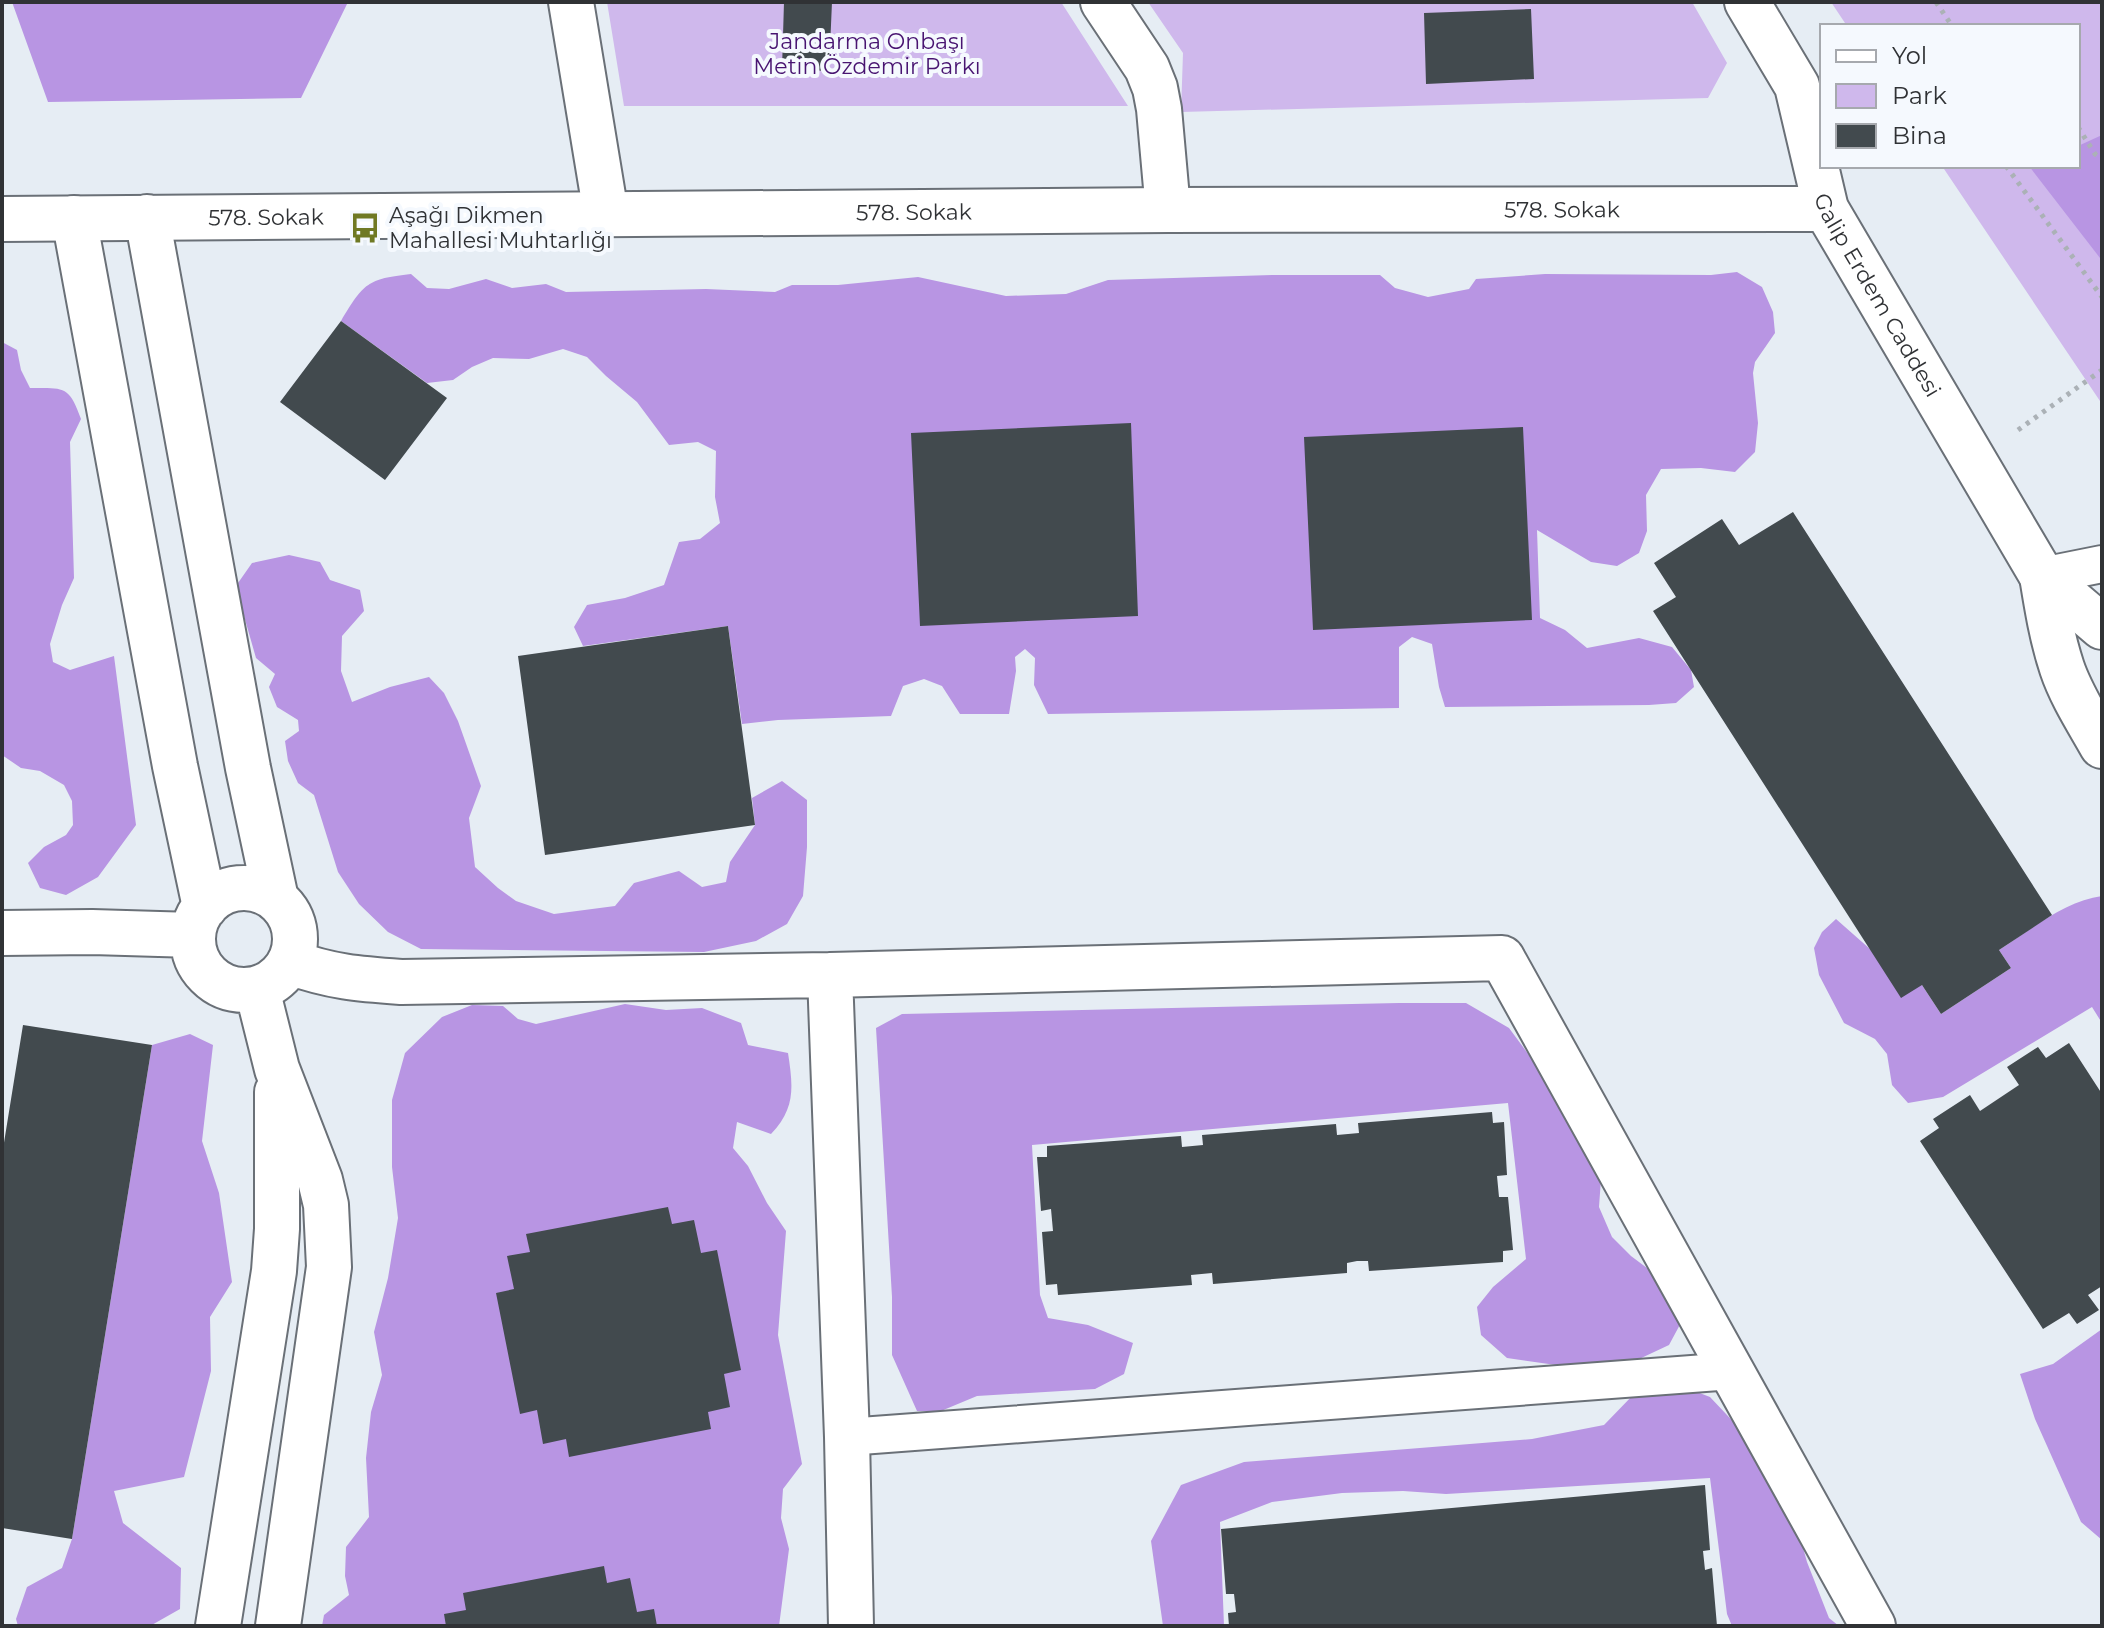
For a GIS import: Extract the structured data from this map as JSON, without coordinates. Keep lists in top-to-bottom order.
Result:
{
  "streets": {
    "street": ["578. Sokak", "Galip Erdem Caddesi"]
  },
  "crossings": [
    ["578. Sokak", "Galip Erdem Caddesi"]
  ],
  "parks": ["Jandarma Onbaşı Metin Özdemir Parkı"],
  "places": {
    "bus stop": ["Aşağı Dikmen Mahallesi Muhtarlığı"]
  },
  "legend": ["Yol", "Park", "Bina"]
}
